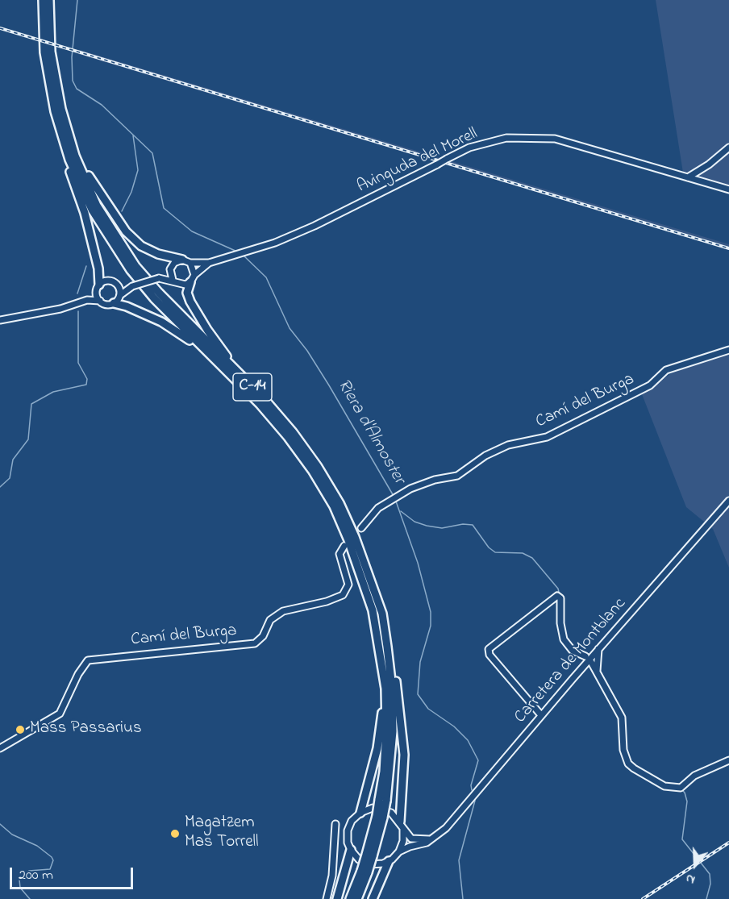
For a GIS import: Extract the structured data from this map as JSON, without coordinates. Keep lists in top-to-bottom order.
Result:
{
  "streets": {
    "highway": ["C-14"],
    "street": ["Avinguda del Morell", "Camí del Burga", "Carretera de Montblanc"]
  },
  "water": ["Riera d'Almoster"],
  "places": ["Mass Passarius", "Magatzem Mas Torrell"],
  "scale_bar": "200 m",
  "north": "bottom"
}
